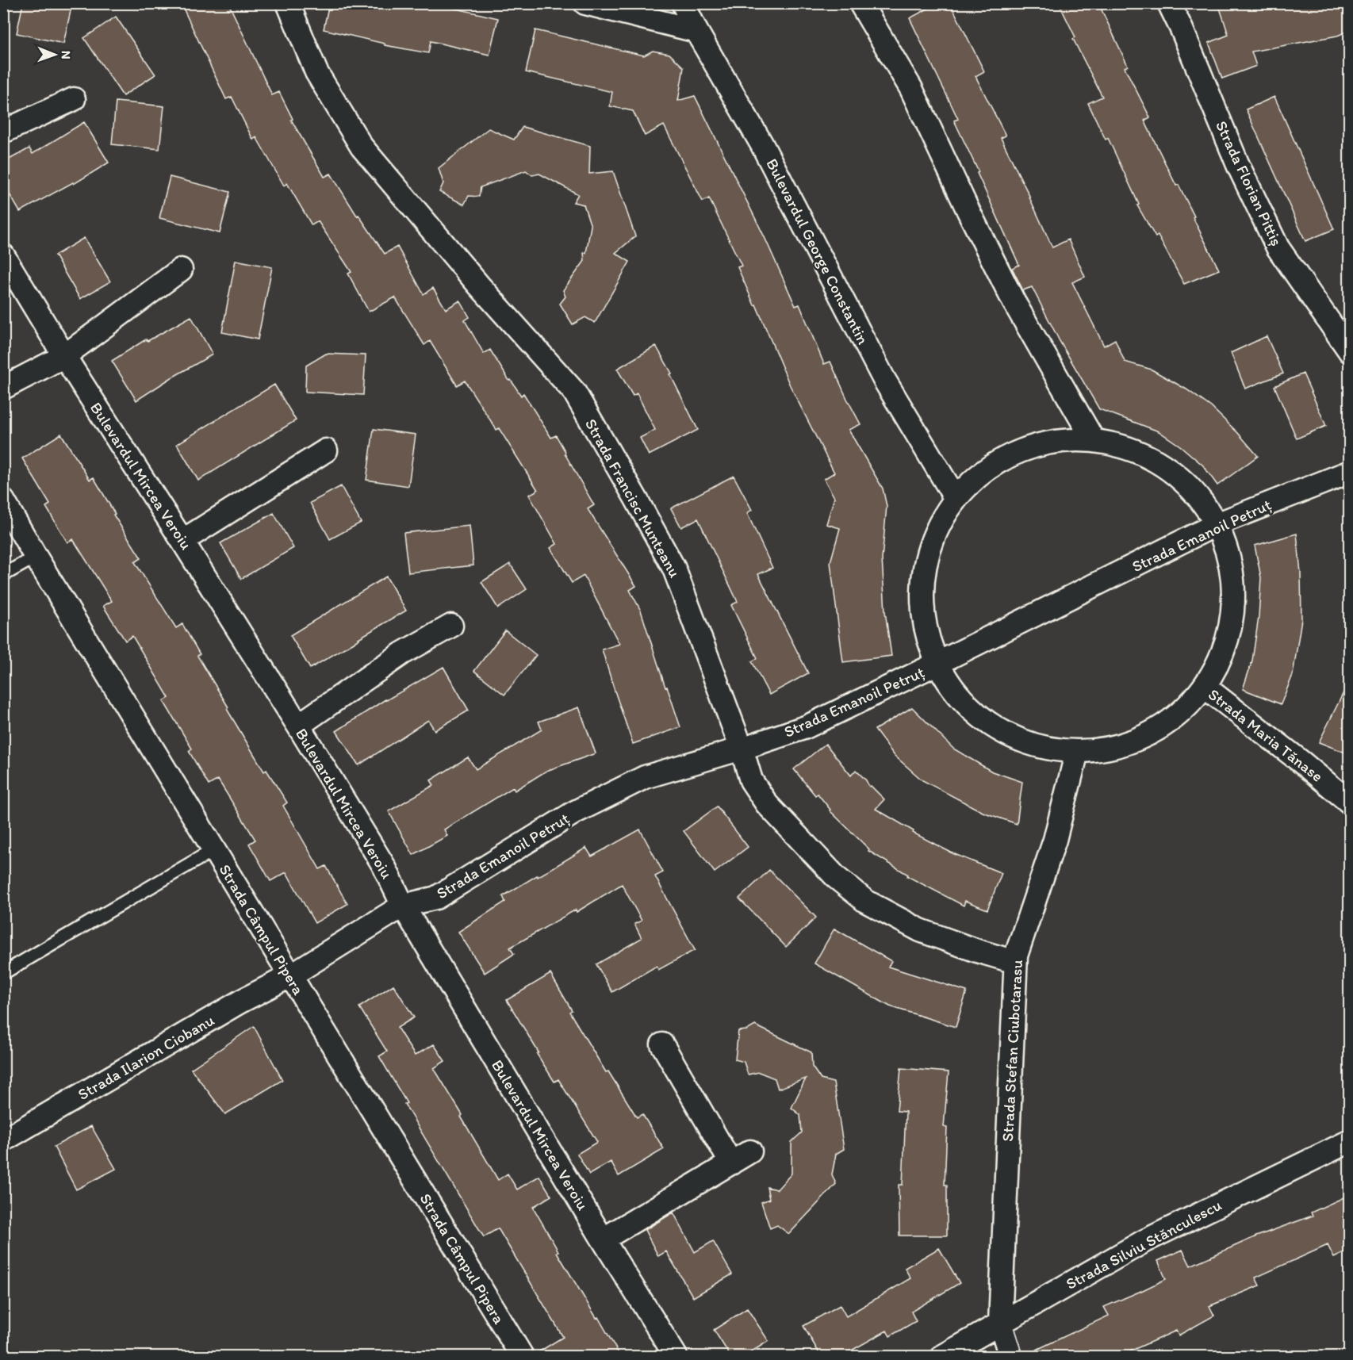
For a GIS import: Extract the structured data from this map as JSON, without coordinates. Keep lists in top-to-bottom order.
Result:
{
  "streets": {
    "street": [
      "Strada Florian Pittiș",
      "Bulevardul George Constantin",
      "Bulevardul Mircea Veroiu",
      "Strada Francisc Munteanu",
      "Strada Emanoil Petruț",
      "Strada Maria Tănase",
      "Strada Câmpul Pipera",
      "Strada Stefan Ciubotarasu",
      "Strada Ilarion Ciobanu",
      "Strada Silviu Stănculescu"
    ]
  },
  "crossings": [
    ["Bulevardul Mircea Veroiu", "Strada Emanoil Petruț"],
    ["Strada Francisc Munteanu", "Strada Emanoil Petruț"],
    ["Strada Francisc Munteanu", "Strada Stefan Ciubotarasu"],
    ["Strada Emanoil Petruț", "Strada Câmpul Pipera"],
    ["Strada Emanoil Petruț", "Strada Ilarion Ciobanu"],
    ["Strada Câmpul Pipera", "Strada Ilarion Ciobanu"],
    ["Strada Stefan Ciubotarasu", "Strada Silviu Stănculescu"]
  ],
  "north": "right"
}
